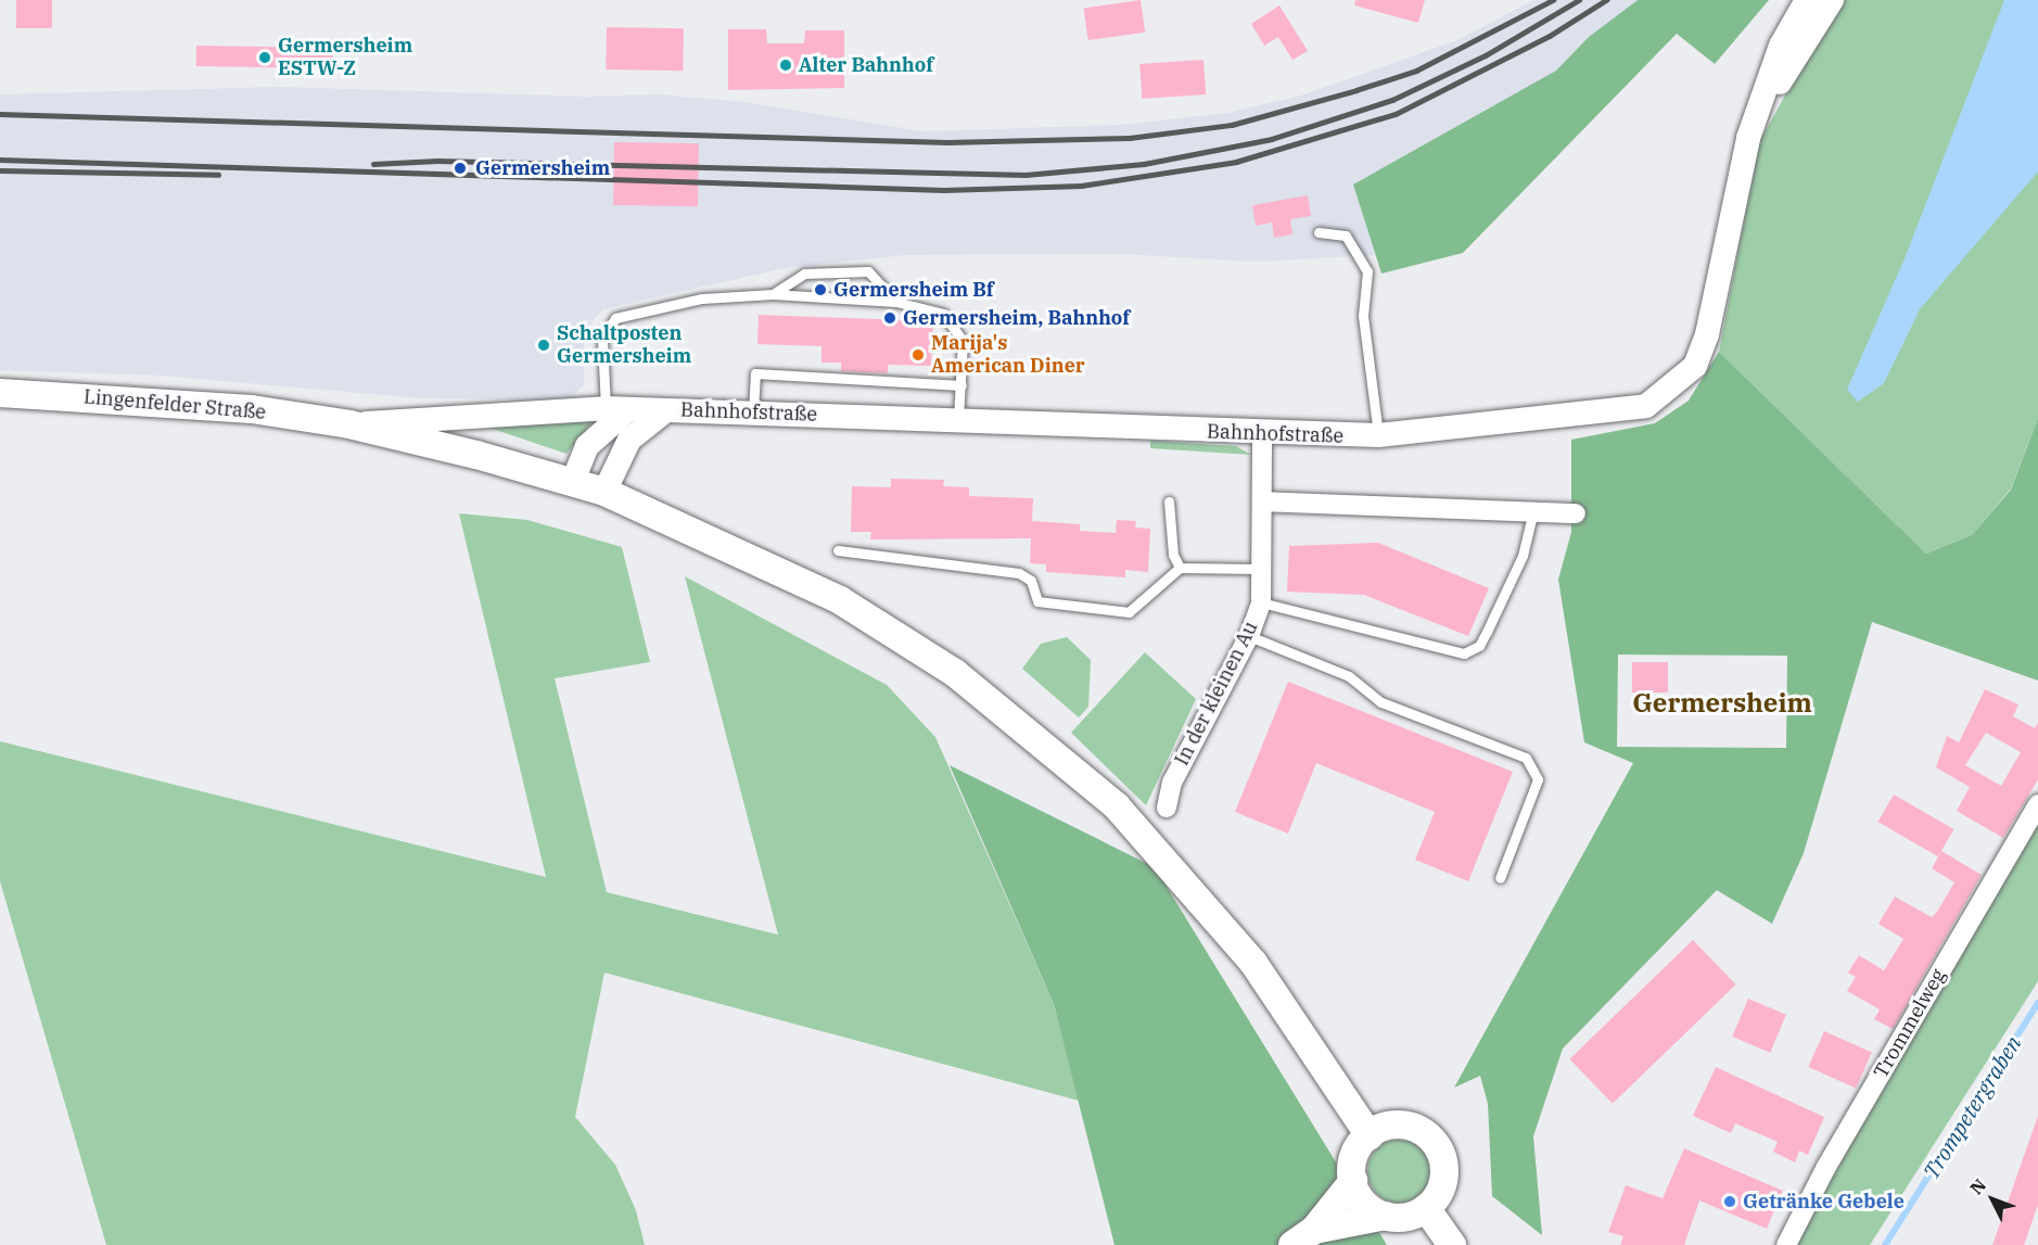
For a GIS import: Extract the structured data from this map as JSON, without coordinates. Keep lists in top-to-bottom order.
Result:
{
  "streets": {
    "main road": ["Lingenfelder Straße"],
    "street": ["Bahnhofstraße", "In der kleinen Au", "Trommelweg"]
  },
  "crossings": [
    ["Lingenfelder Straße", "Bahnhofstraße"],
    ["Bahnhofstraße", "In der kleinen Au"]
  ],
  "districts": ["Germersheim"],
  "water": ["Trompetergraben"],
  "places": [
    "Germersheim ESTW-Z",
    "Alter Bahnhof",
    "Germersheim",
    "Germersheim Bf",
    "Germersheim, Bahnhof",
    "Schaltposten Germersheim",
    "Marija's American Diner",
    "Getränke Gebele"
  ],
  "north": "top left"
}
